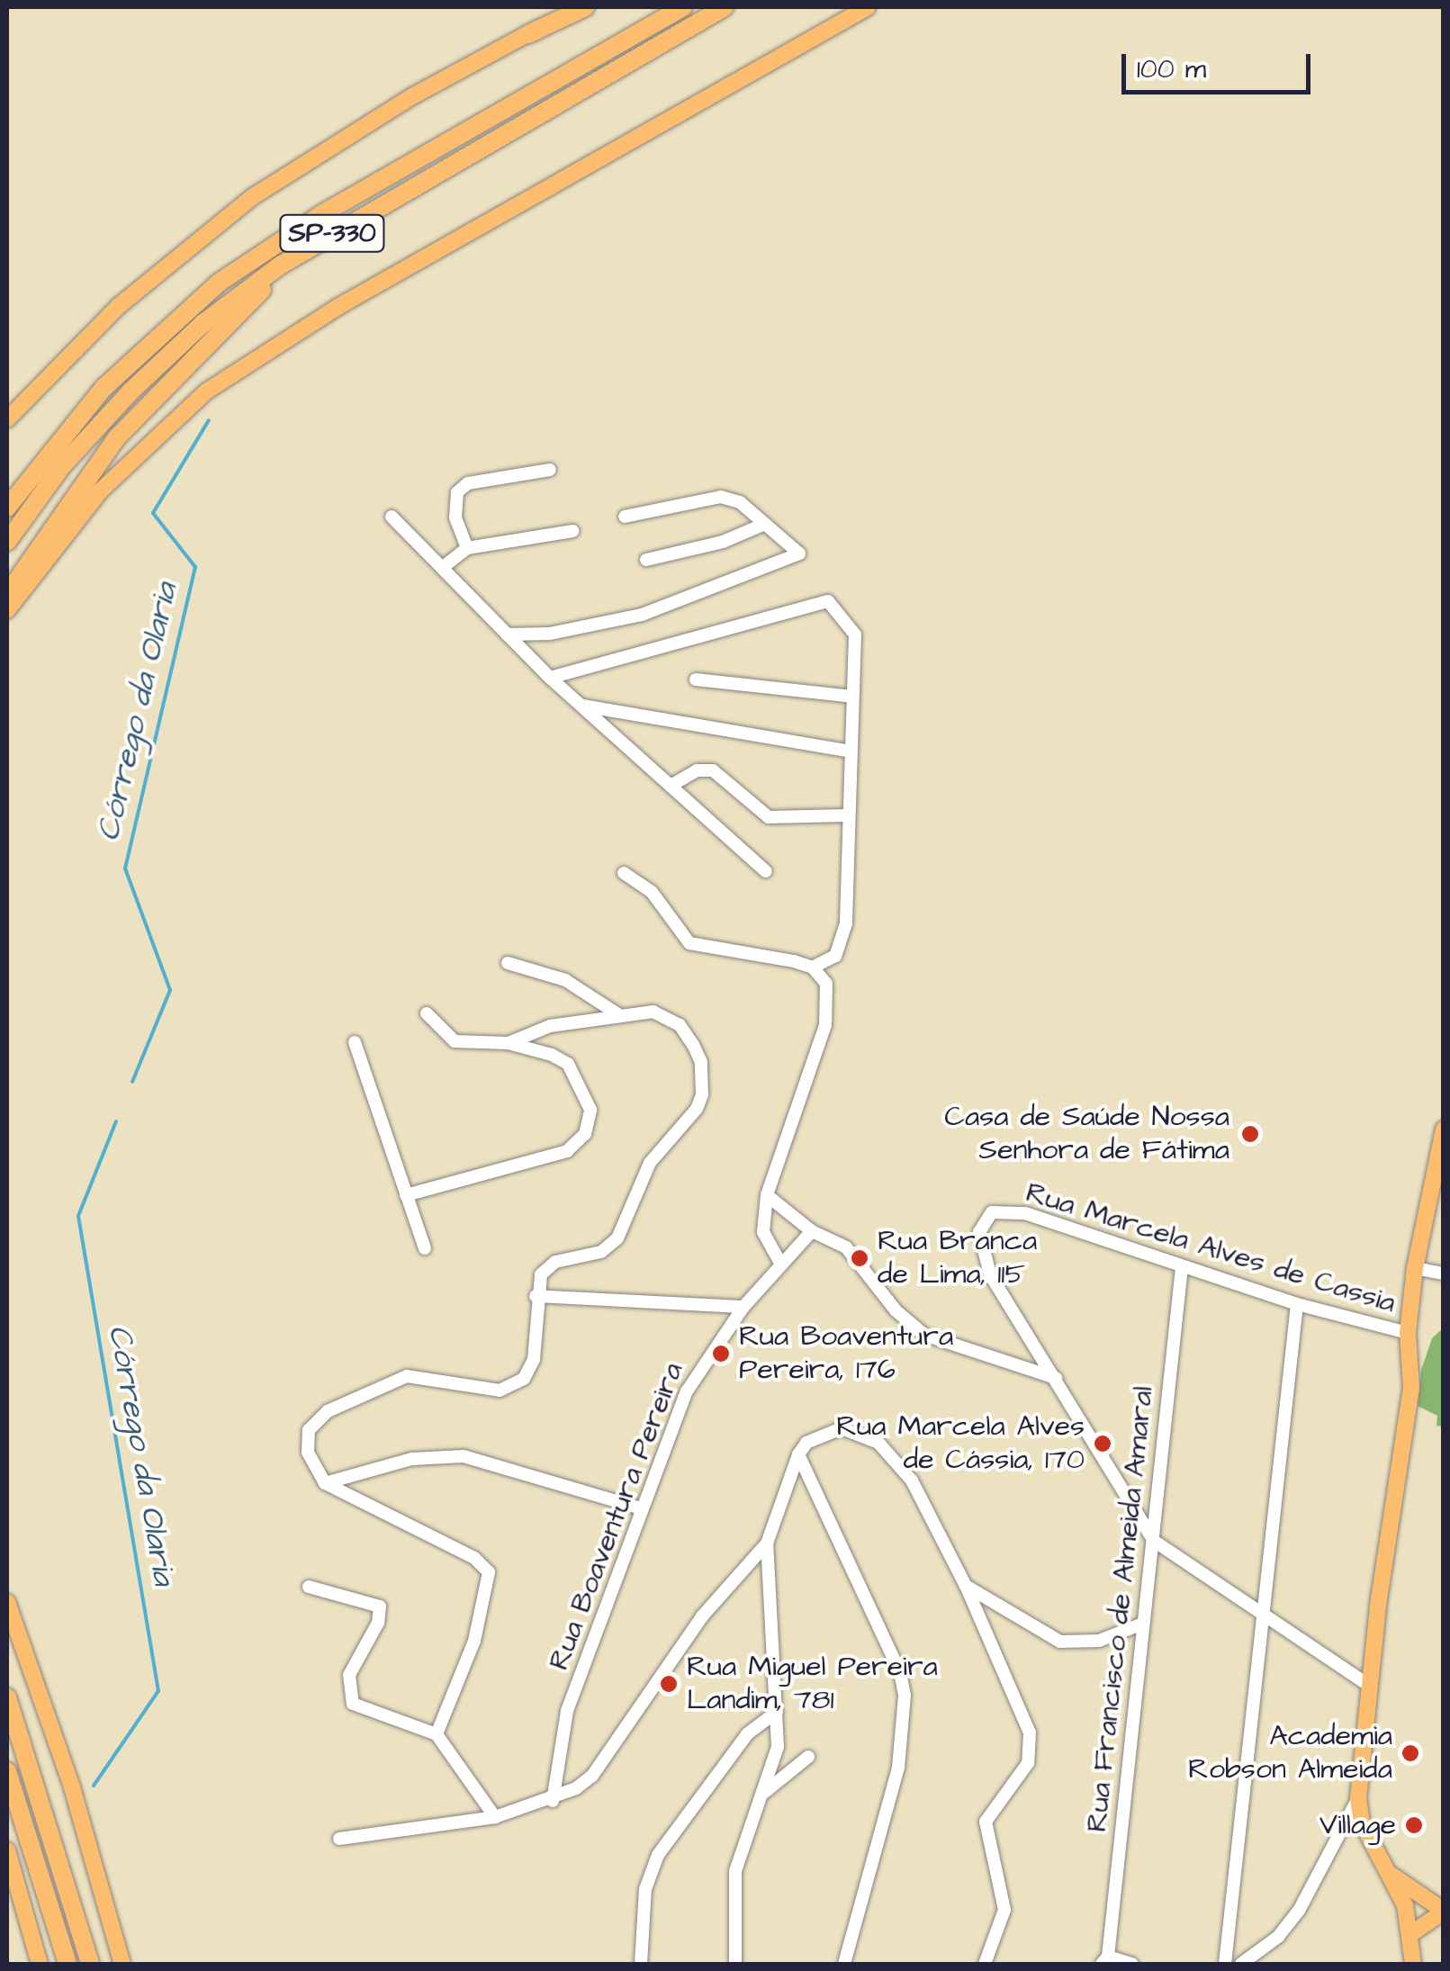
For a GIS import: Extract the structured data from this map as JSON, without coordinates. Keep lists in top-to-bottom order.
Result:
{
  "streets": {
    "highway": ["SP-330"],
    "street": ["Rua Marcela Alves de Cassia", "Rua Boaventura Pereira", "Rua Francisco de Almeida Amaral"]
  },
  "crossings": [
    ["Rua Marcela Alves de Cassia", "Rua Francisco de Almeida Amaral"]
  ],
  "water": ["Córrego da Olaria"],
  "places": [
    "Casa de Saúde Nossa Senhora de Fátima",
    "Rua Branca de Lima, 115",
    "Rua Boaventura Pereira, 176",
    "Rua Marcela Alves de Cássia, 170",
    "Rua Miguel Pereira Landim, 781",
    "Academia Robson Almeida",
    "Village"
  ],
  "scale_bar": "100 m"
}
